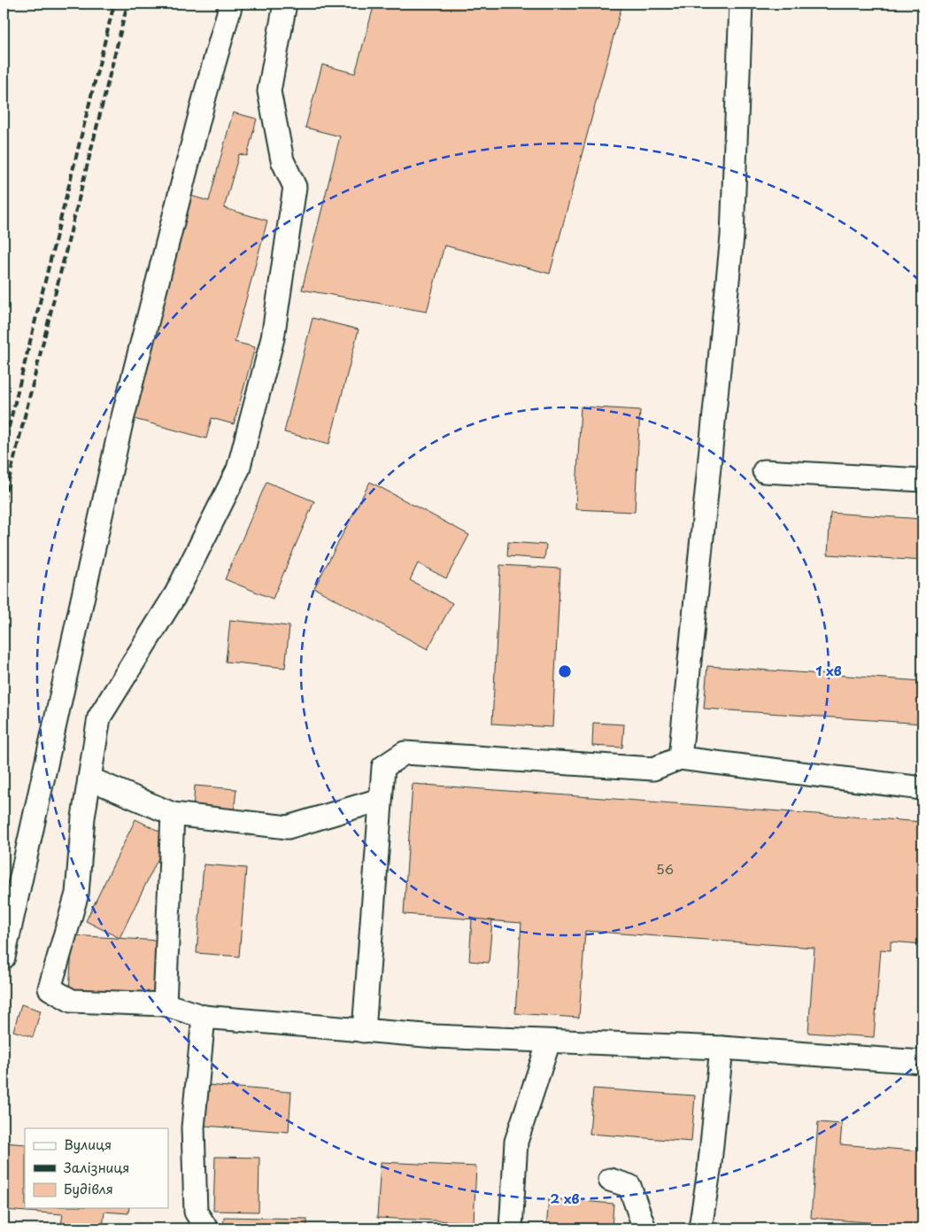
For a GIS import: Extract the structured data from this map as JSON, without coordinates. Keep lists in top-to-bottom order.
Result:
{
  "house_numbers": ["56"],
  "legend": ["Вулиця", "Залізниця", "Будівля"],
  "rings": ["1 хв", "2 хв"]
}
